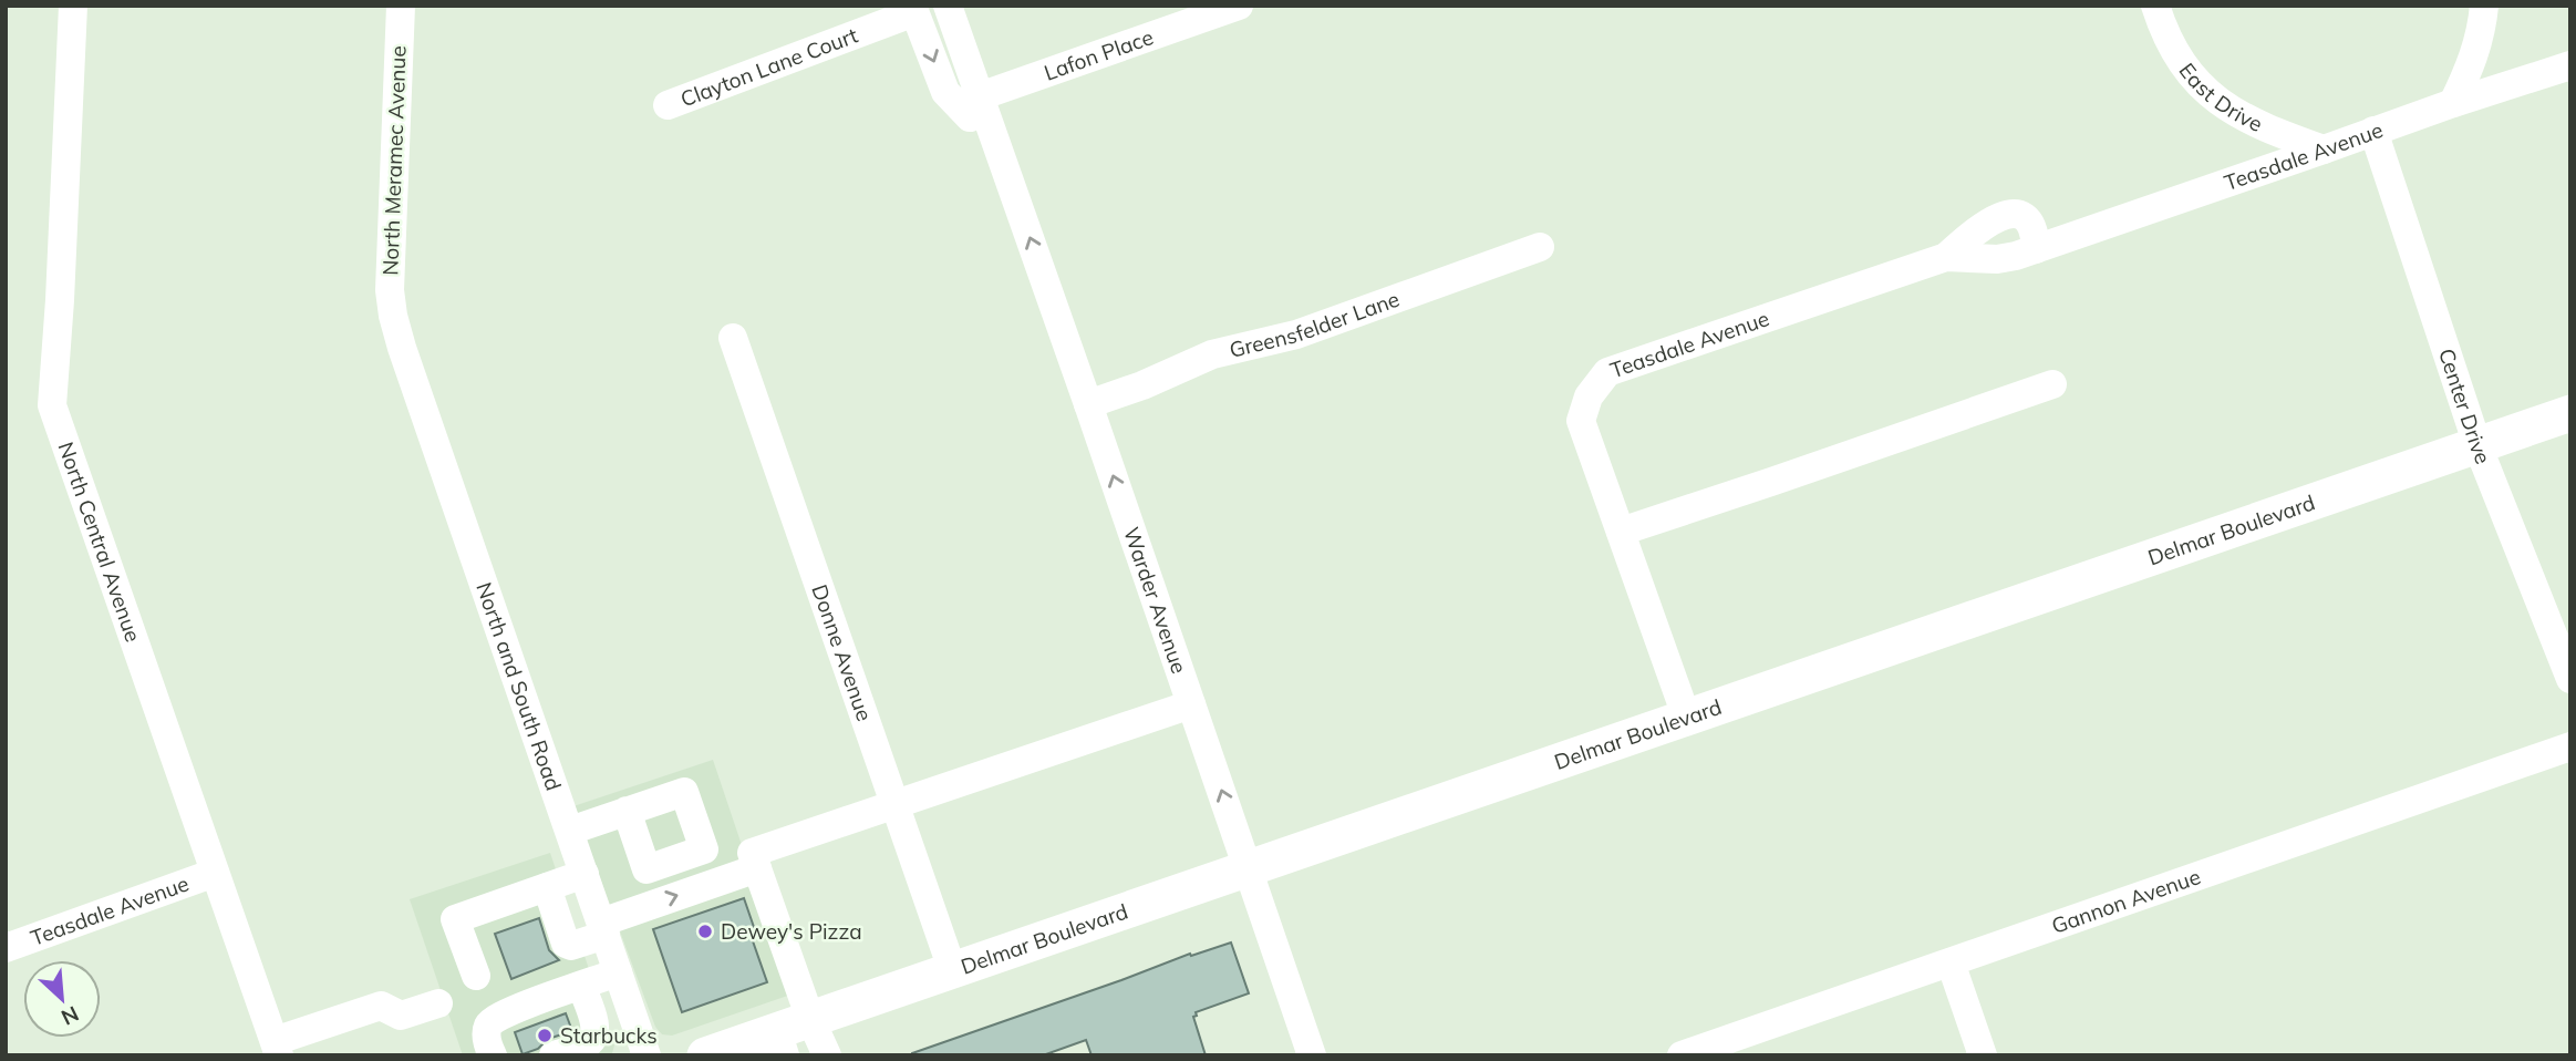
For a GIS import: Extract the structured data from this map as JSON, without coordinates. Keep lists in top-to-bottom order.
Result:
{
  "streets": {
    "main road": ["Delmar Boulevard"],
    "street": [
      "Lafon Place",
      "Clayton Lane Court",
      "East Drive",
      "Teasdale Avenue",
      "North Meramec Avenue",
      "Greensfelder Lane",
      "Center Drive",
      "North Central Avenue",
      "Warder Avenue",
      "Donne Avenue",
      "North and South Road",
      "Gannon Avenue"
    ]
  },
  "crossings": [
    ["Lafon Place", "Warder Avenue"],
    ["East Drive", "Teasdale Avenue"],
    ["Teasdale Avenue", "Center Drive"],
    ["Teasdale Avenue", "Delmar Boulevard"],
    ["Teasdale Avenue", "North Central Avenue"],
    ["North Meramec Avenue", "North and South Road"],
    ["Greensfelder Lane", "Warder Avenue"],
    ["Center Drive", "Delmar Boulevard"],
    ["Delmar Boulevard", "Warder Avenue"],
    ["Delmar Boulevard", "Donne Avenue"]
  ],
  "one_way": ["Warder Avenue"],
  "places": ["Dewey's Pizza", "Starbucks"],
  "north": "bottom right"
}
